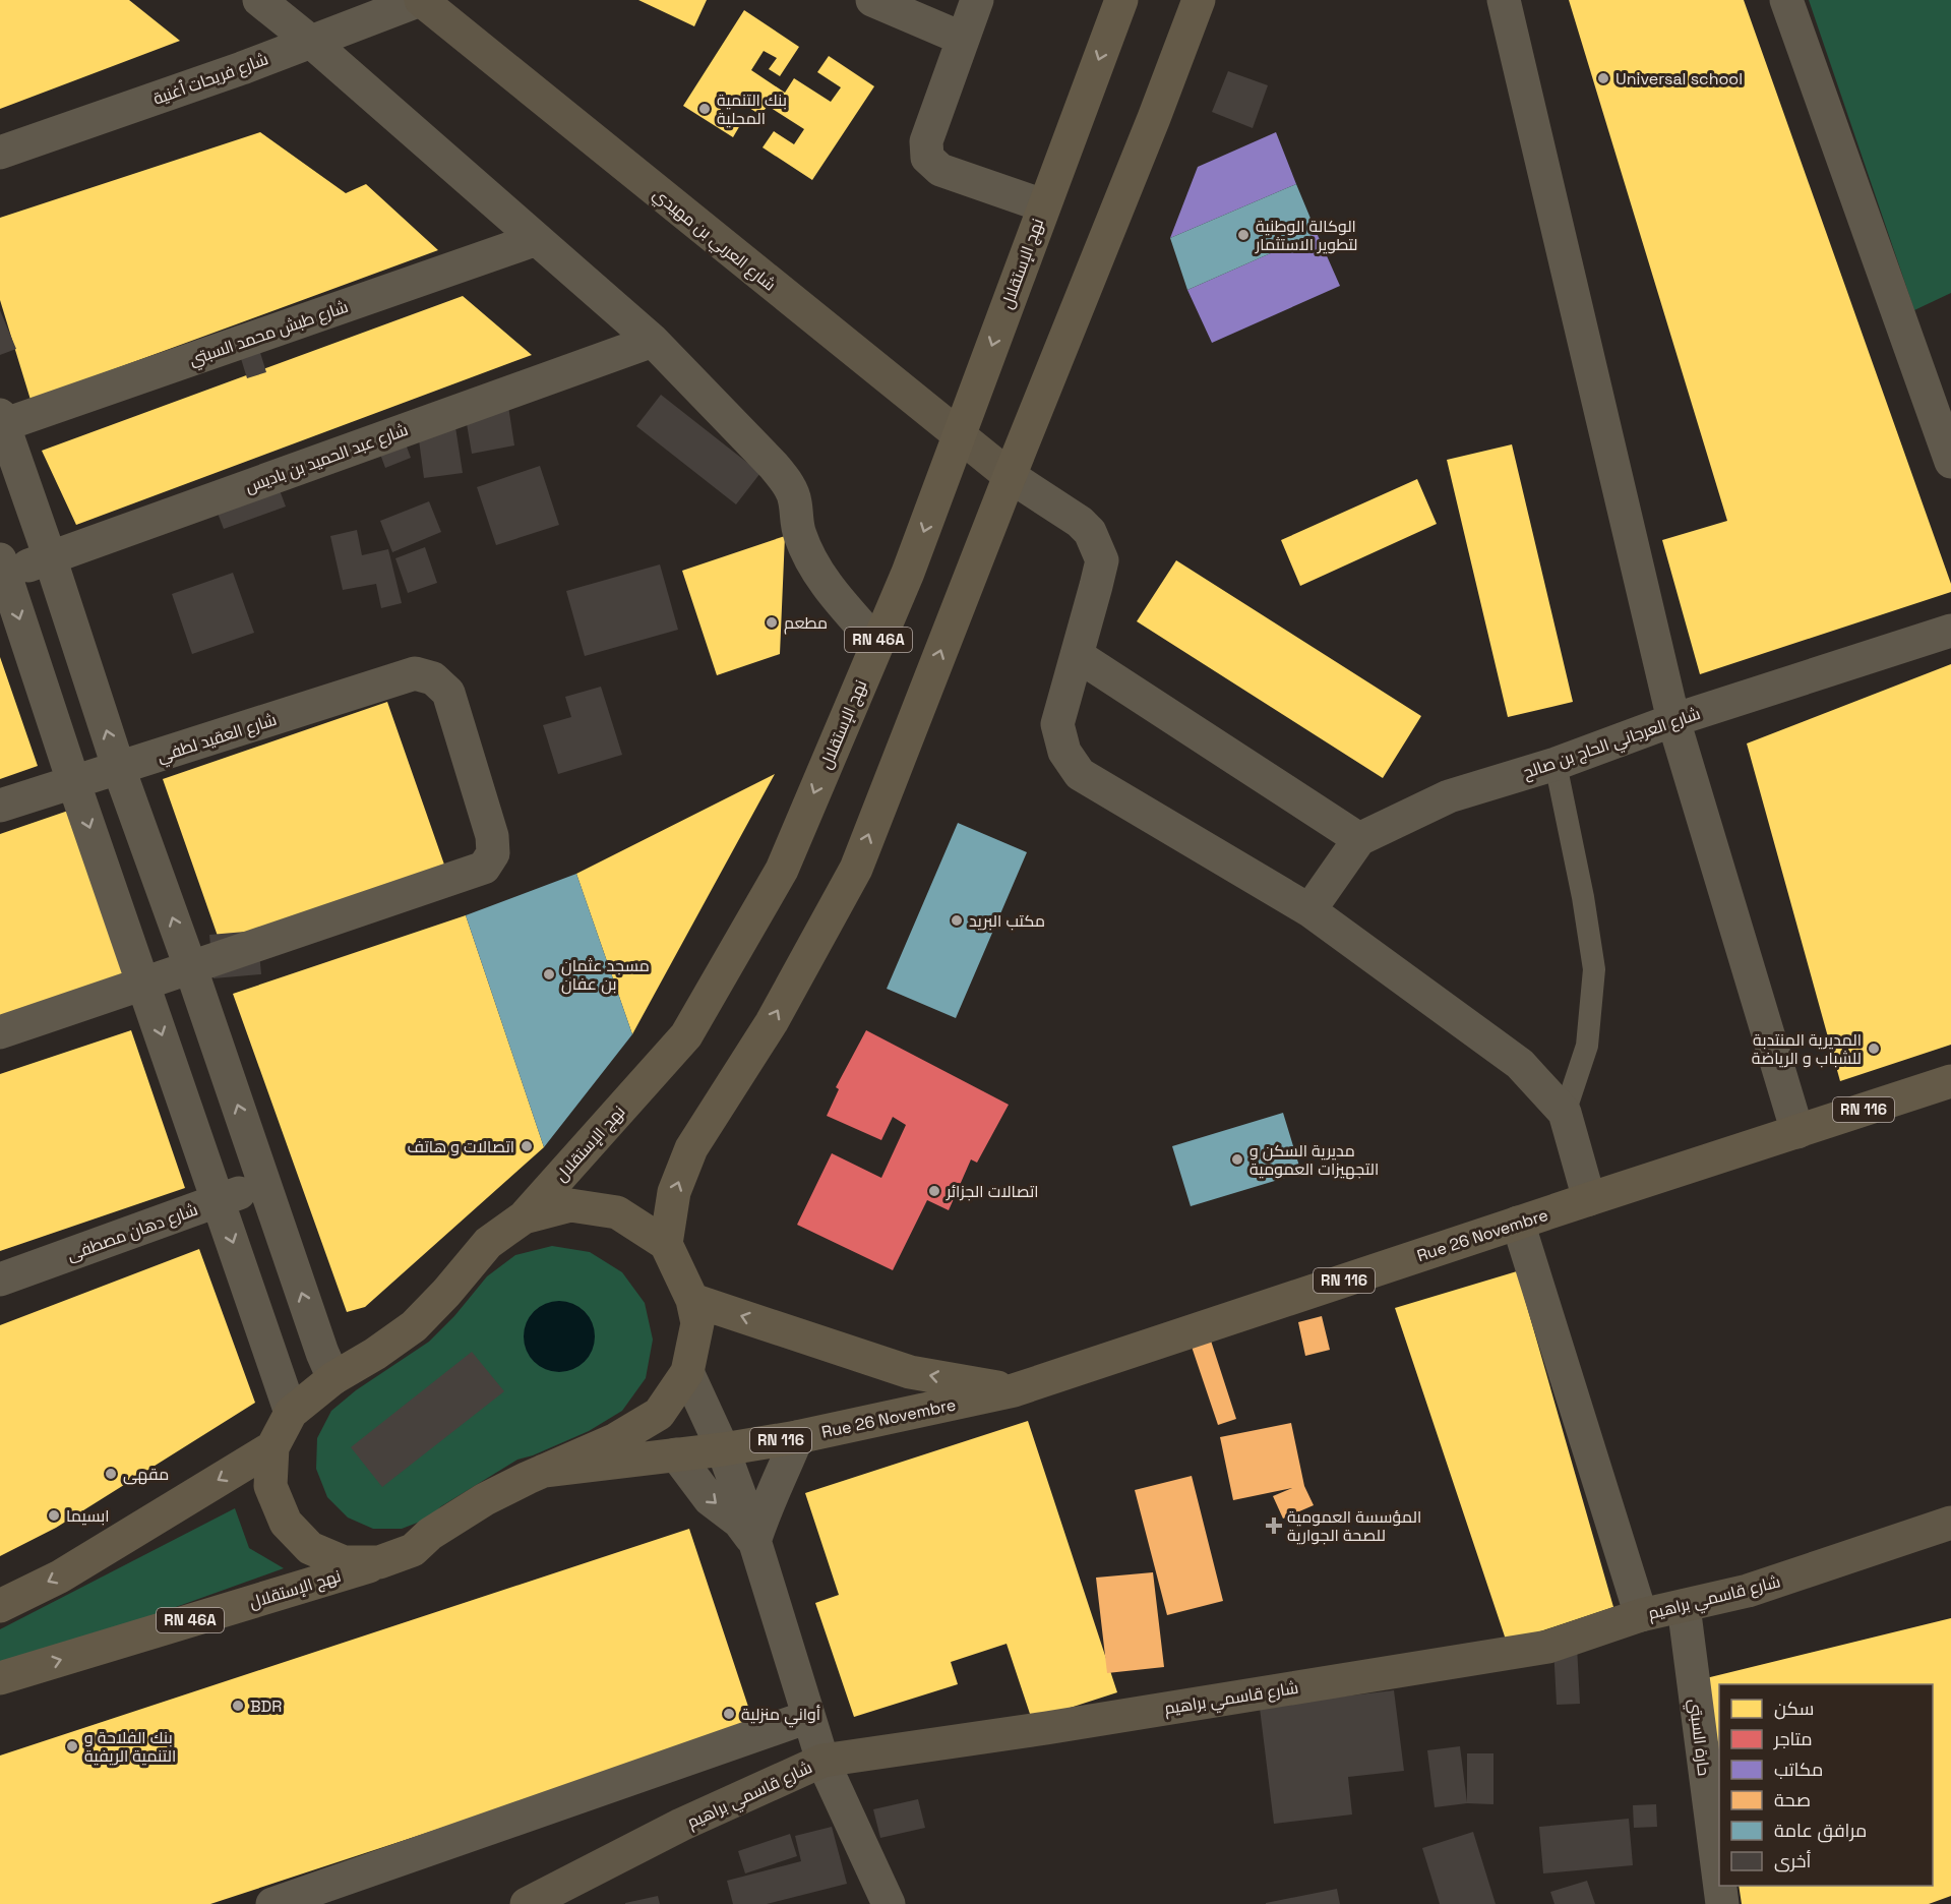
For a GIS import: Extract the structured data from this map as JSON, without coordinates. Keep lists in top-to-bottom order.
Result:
{
  "streets": {
    "main road": [
      "نهج الإستقلال",
      "RN 46A",
      "RN 116",
      "Rue 26 Novembre"
    ],
    "street": [
      "شارع فريحات ٱغنية",
      "شارع العربي بن مهيدي",
      "شارع طبش محمد السبتي",
      "شارع عبد الحميد بن باديس",
      "شارع العقيد لطفي",
      "شارع العرجاني الحاج بن صالح",
      "شارع دهان مصطفى",
      "شارع قاسمي براهيم",
      "حارة السبتي"
    ]
  },
  "crossings": [
    ["شارع فريحات ٱغنية", "شارع العربي بن مهيدي"],
    ["شارع العربي بن مهيدي", "نهج الإستقلال"],
    ["نهج الإستقلال", "Rue 26 Novembre"],
    ["شارع قاسمي براهيم", "حارة السبتي"]
  ],
  "places": {
    "other": [
      "Universal school",
      "بنك التنمية المحلية",
      "الوكالة الوطنية لتطوير الاستثمار",
      "مطعم",
      "مكتب البريد",
      "مسجد عثمان بن عفان",
      "المديرية المنتدبة للشباب و الرياضة",
      "اتصالات و هاتف",
      "مديرية السكن و التجهيزات العمومية",
      "اتصالات الجزائر",
      "مقهى",
      "ابسيما",
      "BDR",
      "أواني منزلية",
      "بنك الفلاحة و التنمية الريفية"
    ],
    "health": ["المؤسسة العمومية للصحة الجوارية"]
  },
  "legend": [
    "سكن",
    "متاجر",
    "مكاتب",
    "صحة",
    "مرافق عامة",
    "أخرى"
  ]
}
